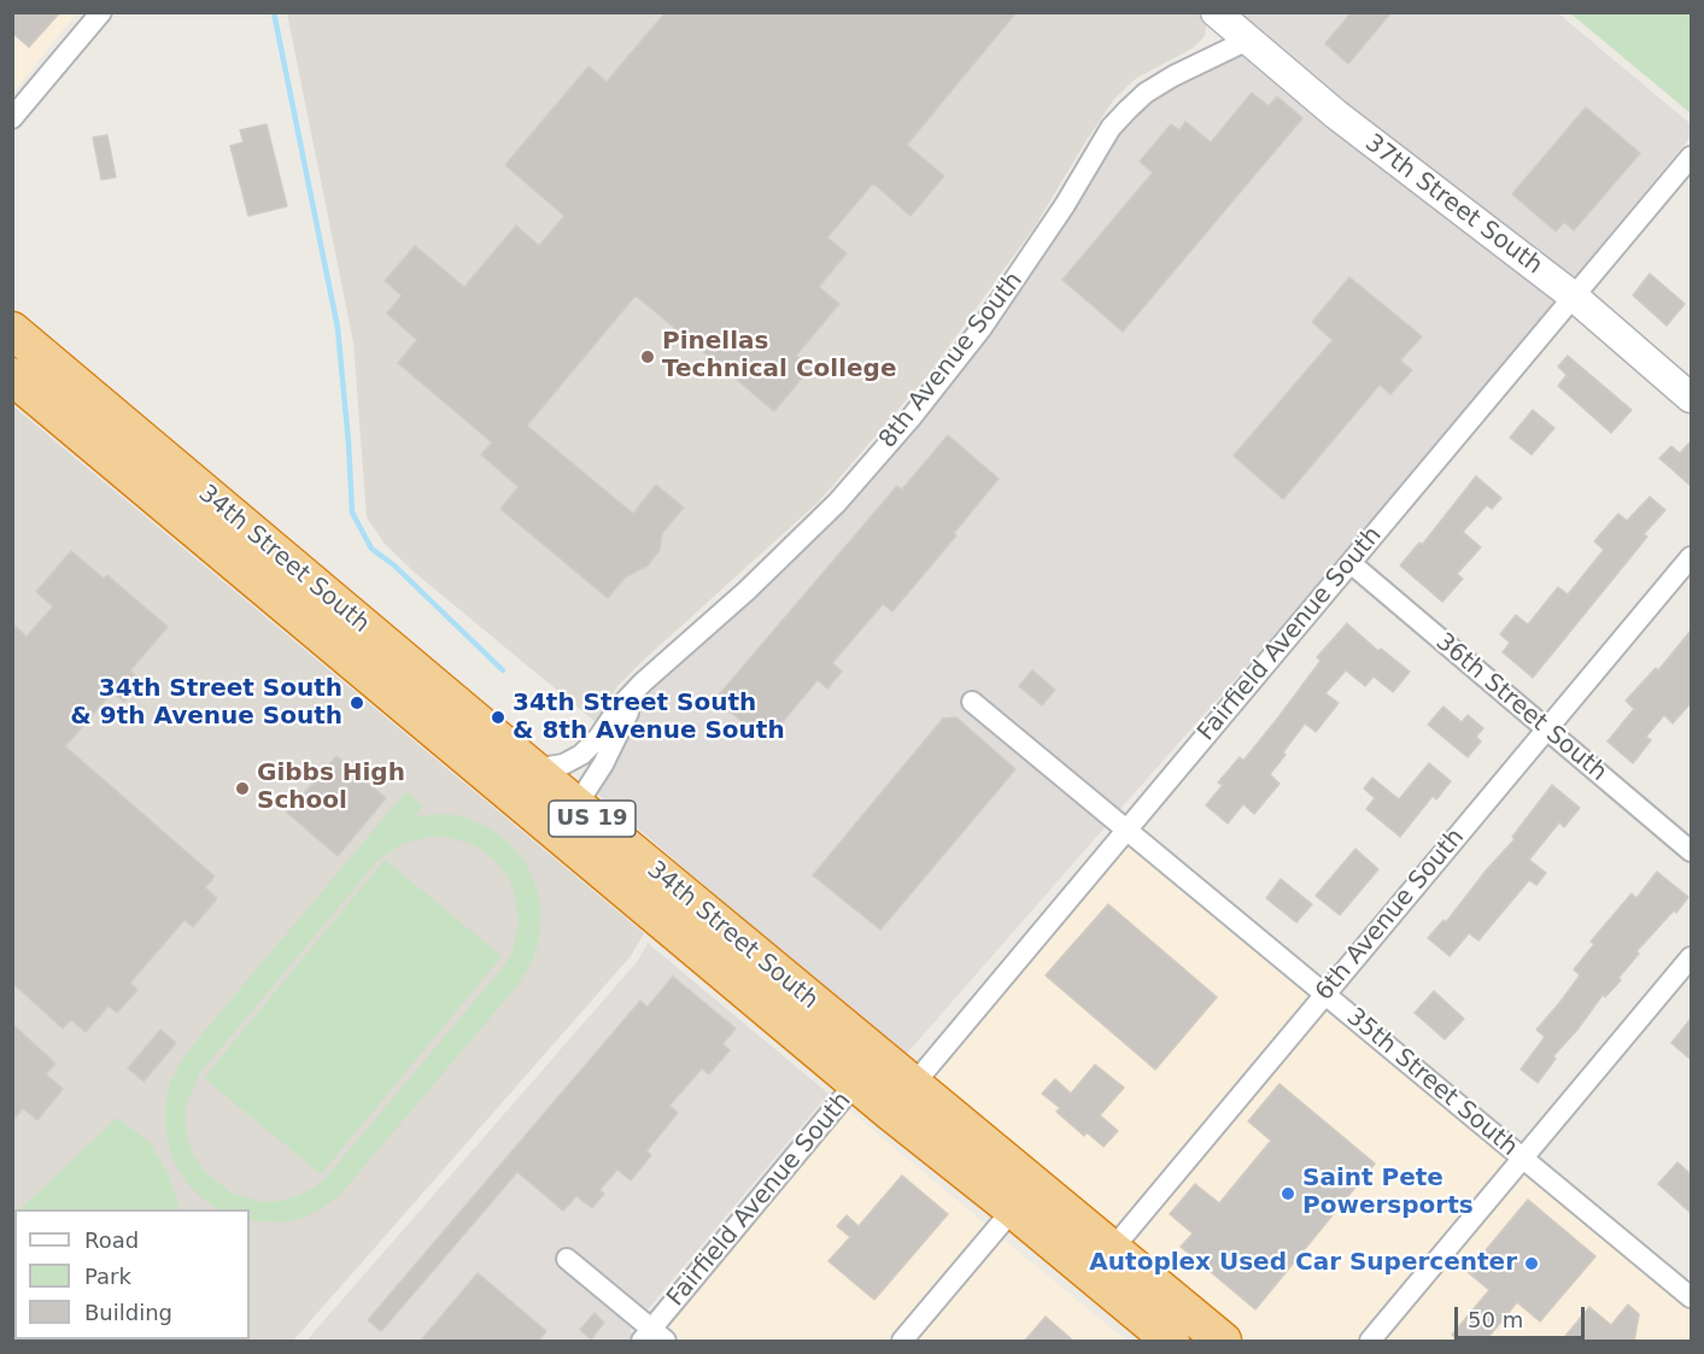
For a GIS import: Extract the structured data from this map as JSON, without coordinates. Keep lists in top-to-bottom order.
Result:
{
  "streets": {
    "highway": ["34th Street South", "US 19"],
    "street": [
      "37th Street South",
      "8th Avenue South",
      "Fairfield Avenue South",
      "36th Street South",
      "6th Avenue South",
      "35th Street South"
    ]
  },
  "crossings": [
    ["37th Street South", "8th Avenue South"],
    ["37th Street South", "Fairfield Avenue South"],
    ["8th Avenue South", "34th Street South"],
    ["34th Street South", "Fairfield Avenue South"],
    ["34th Street South", "6th Avenue South"],
    ["Fairfield Avenue South", "36th Street South"],
    ["Fairfield Avenue South", "35th Street South"],
    ["36th Street South", "6th Avenue South"],
    ["6th Avenue South", "35th Street South"]
  ],
  "places": [
    "Pinellas Technical College",
    "34th Street South & 9th Avenue South",
    "34th Street South & 8th Avenue South",
    "Gibbs High School",
    "Saint Pete Powersports",
    "Autoplex Used Car Supercenter"
  ],
  "legend": ["Road", "Park", "Building"],
  "scale_bar": "50 m"
}
